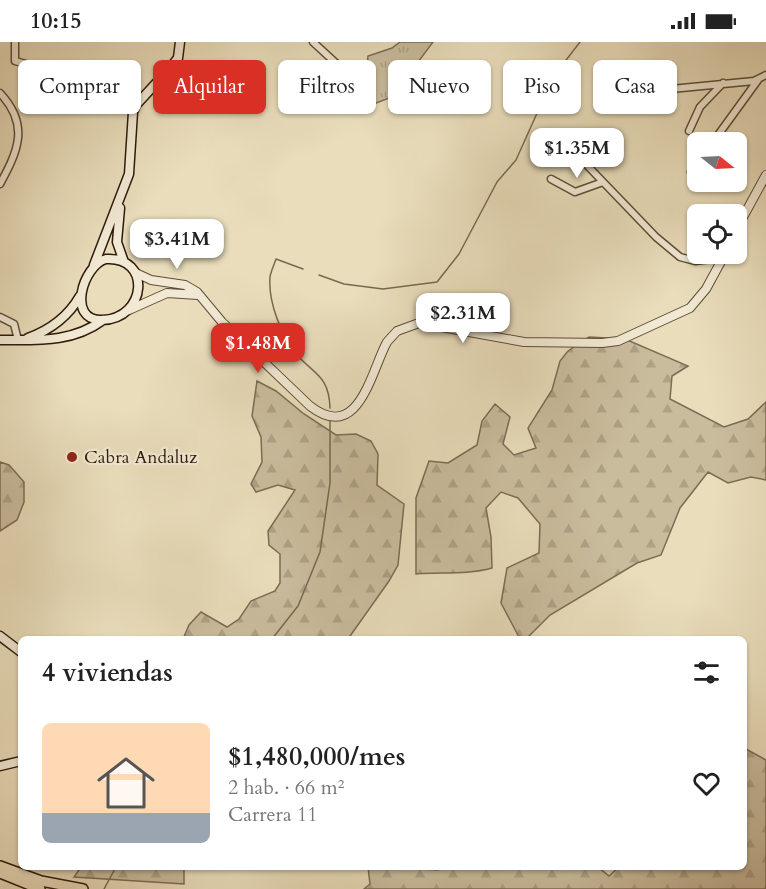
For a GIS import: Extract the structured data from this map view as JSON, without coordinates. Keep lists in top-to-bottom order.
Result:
{
  "places": ["Cabra Andaluz"],
  "north": "right",
  "page": {
    "status": "10:15",
    "chip": [
      "Comprar",
      "Alquilar",
      "Filtros",
      "Nuevo",
      "Piso",
      "Casa"
    ],
    "price": [
      "$1.35M",
      "$3.41M",
      "$2.31M",
      "$1.48M"
    ],
    "heading": "4 viviendas",
    "list": [
      {
        "name": "$1,480,000/mes",
        "note": "2 hab. · 66 m² · Carrera 11"
      }
    ]
  }
}
